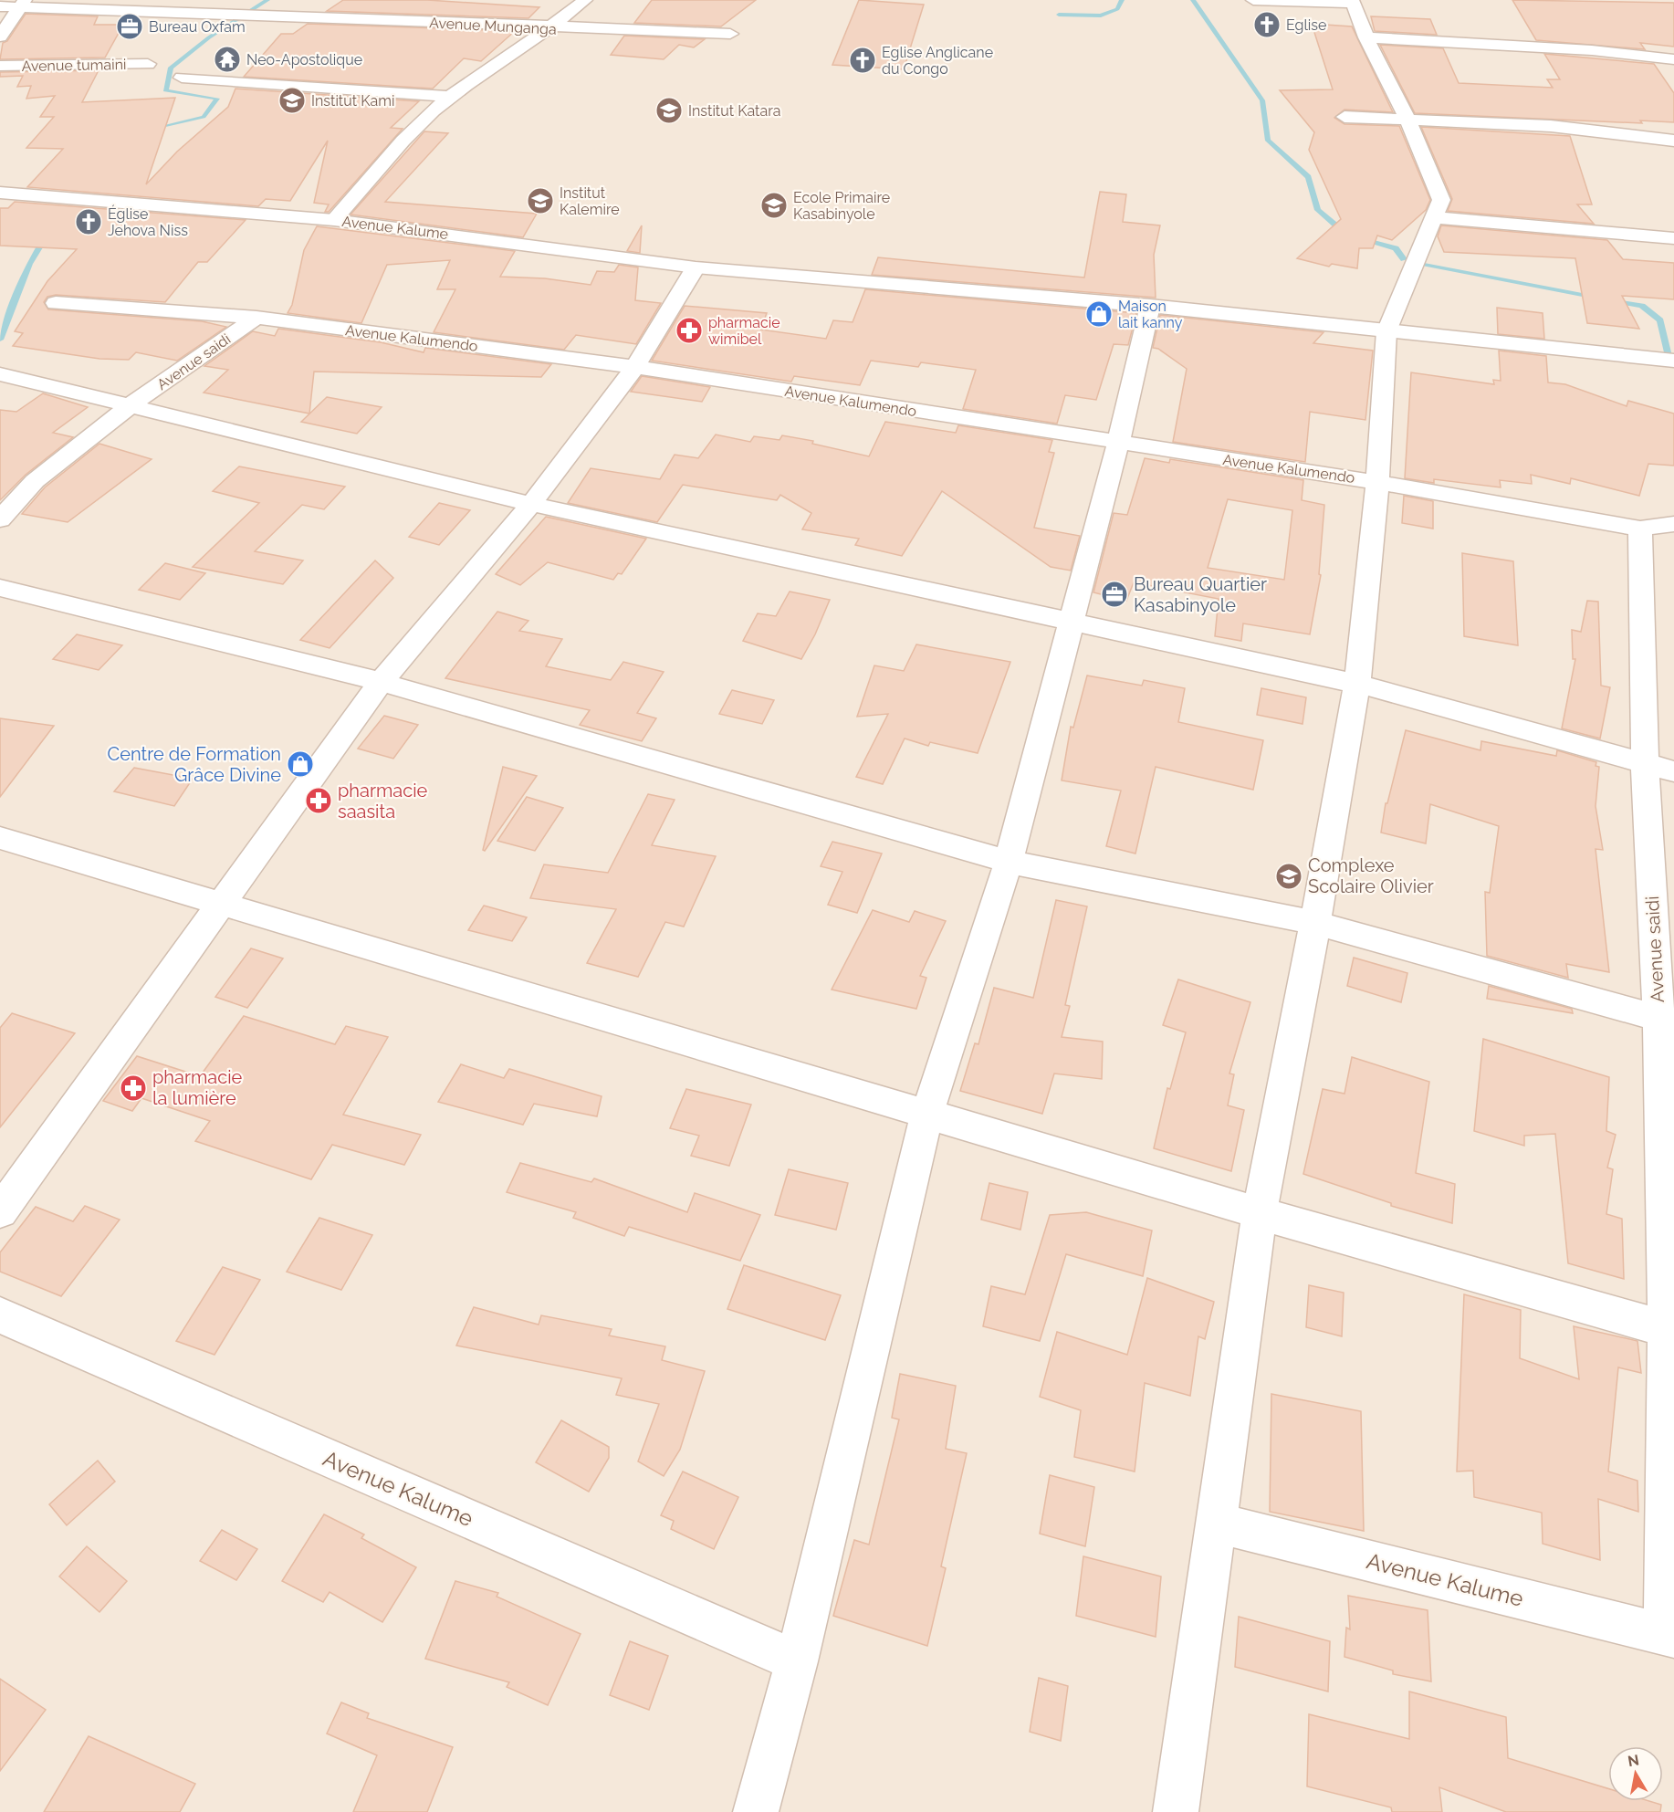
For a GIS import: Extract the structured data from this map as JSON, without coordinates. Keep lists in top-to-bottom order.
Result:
{
  "streets": {
    "street": [
      "Avenue Munganga",
      "Avenue tumaini",
      "Avenue Kalume",
      "Avenue Kalumendo",
      "Avenue saidi"
    ]
  },
  "crossings": [
    ["Avenue Kalume", "Avenue saidi"],
    ["Avenue Kalumendo", "Avenue saidi"]
  ],
  "places": {
    "church": ["Eglise", "Eglise Anglicane du Congo", "Église Jehova Niss"],
    "office": ["Bureau Oxfam", "Bureau Quartier Kasabinyole"],
    "temple": ["Neo-Apostolique"],
    "school or university": [
      "Institut Kami",
      "Institut Katara",
      "Institut Kalemire",
      "Ecole Primaire Kasabinyole",
      "Complexe Scolaire Olivier"
    ],
    "shop": ["Maison lait kanny", "Centre de Formation Grâce Divine"],
    "pharmacy": ["pharmacie wimibel", "pharmacie saasita", "pharmacie la lumière"]
  },
  "north": "top"
}
